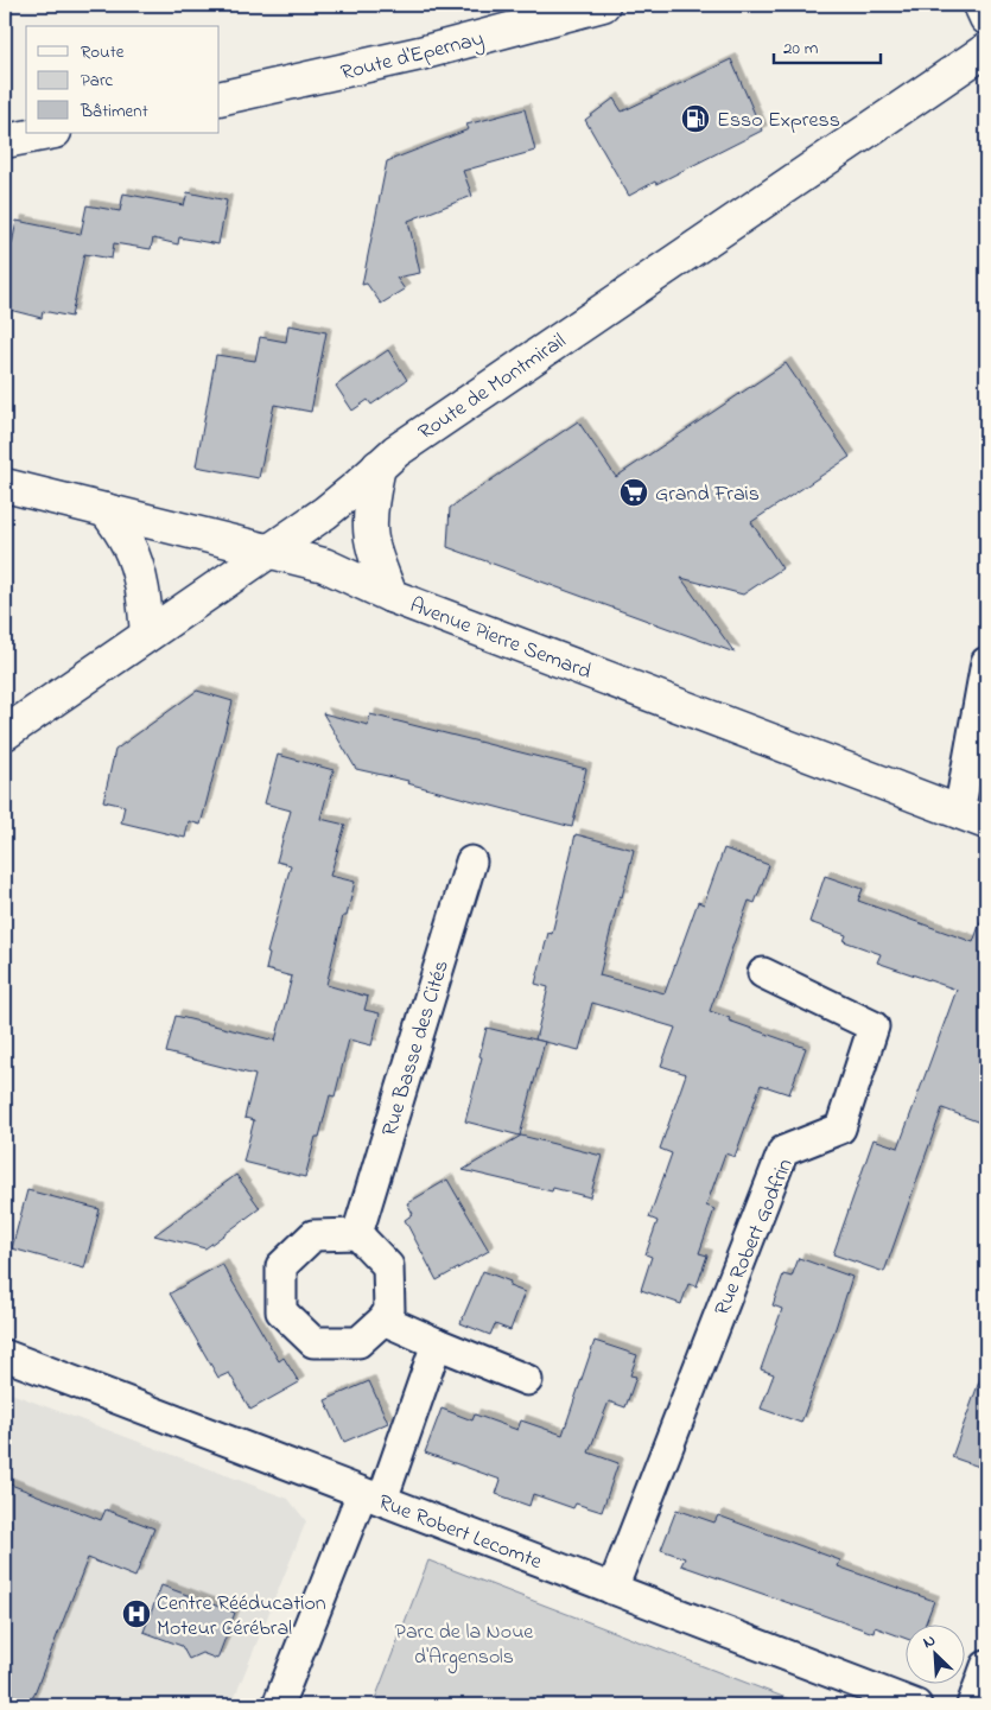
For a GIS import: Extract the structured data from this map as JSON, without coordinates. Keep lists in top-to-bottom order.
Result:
{
  "streets": {
    "main road": ["Route d'Epernay", "Route de Montmirail", "Avenue Pierre Semard"],
    "street": ["Rue Basse des Cités", "Rue Robert Godfrin", "Rue Robert Lecomte"]
  },
  "crossings": [
    ["Route de Montmirail", "Avenue Pierre Semard"],
    ["Rue Robert Godfrin", "Rue Robert Lecomte"]
  ],
  "parks": ["Parc de la Noue d'Argensols"],
  "places": {
    "fuel station": ["Esso Express"],
    "supermarket": ["Grand Frais"],
    "hospital": ["Centre Rééducation Moteur Cérébral"]
  },
  "legend": ["Route", "Parc", "Bâtiment"],
  "scale_bar": "20 m",
  "north": "top left"
}
